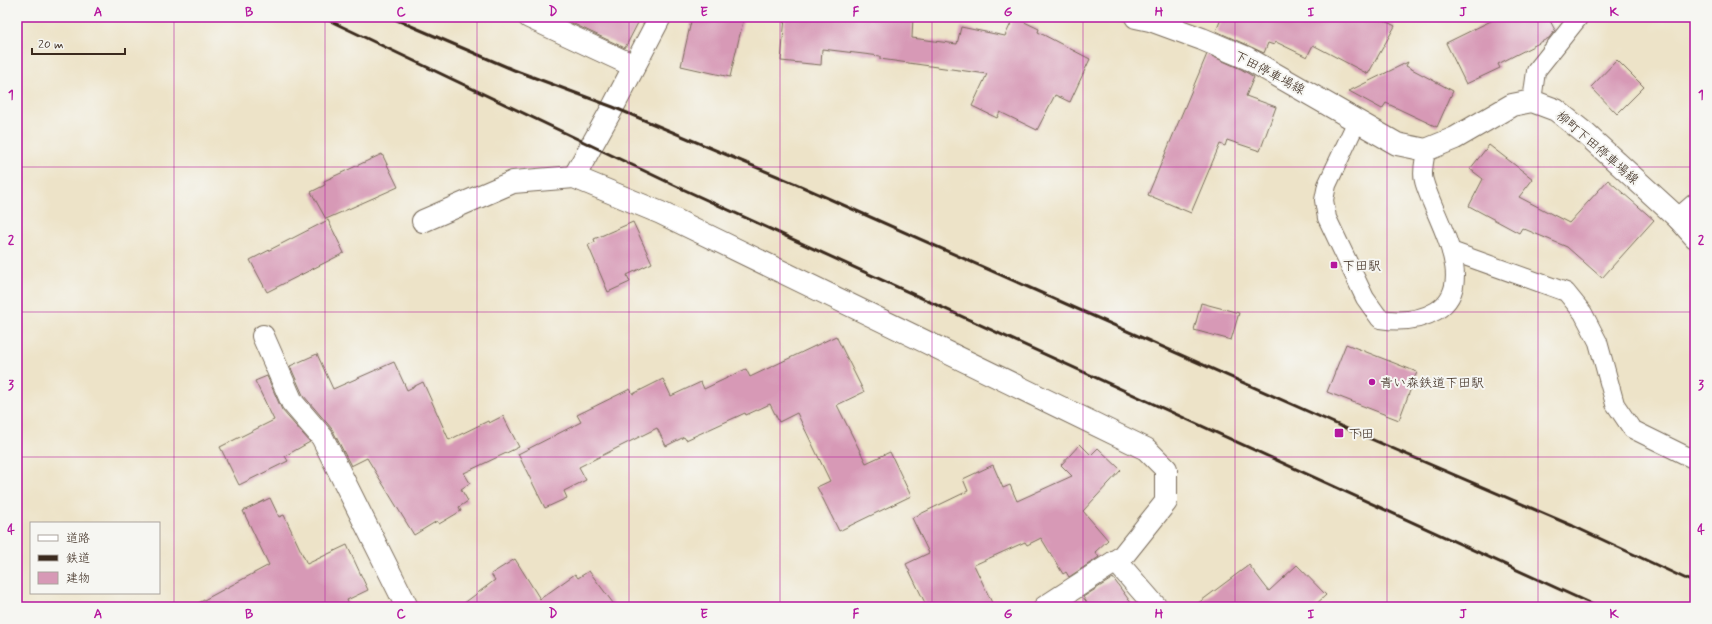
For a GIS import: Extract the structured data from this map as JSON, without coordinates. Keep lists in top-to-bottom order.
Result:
{
  "streets": {
    "street": ["下田停車場線", "柳町下田停車場線"]
  },
  "crossings": [
    ["下田停車場線", "柳町下田停車場線"]
  ],
  "places": {
    "transit": ["下田駅", "下田"],
    "other": ["青い森鉄道下田駅"]
  },
  "legend": ["道路", "鉄道", "建物"],
  "scale_bar": "20 m",
  "grid": {
    "columns": [
      "A",
      "B",
      "C",
      "D",
      "E",
      "F",
      "G",
      "H",
      "I",
      "J",
      "K"
    ],
    "rows": [
      "1",
      "2",
      "3",
      "4"
    ]
  }
}
